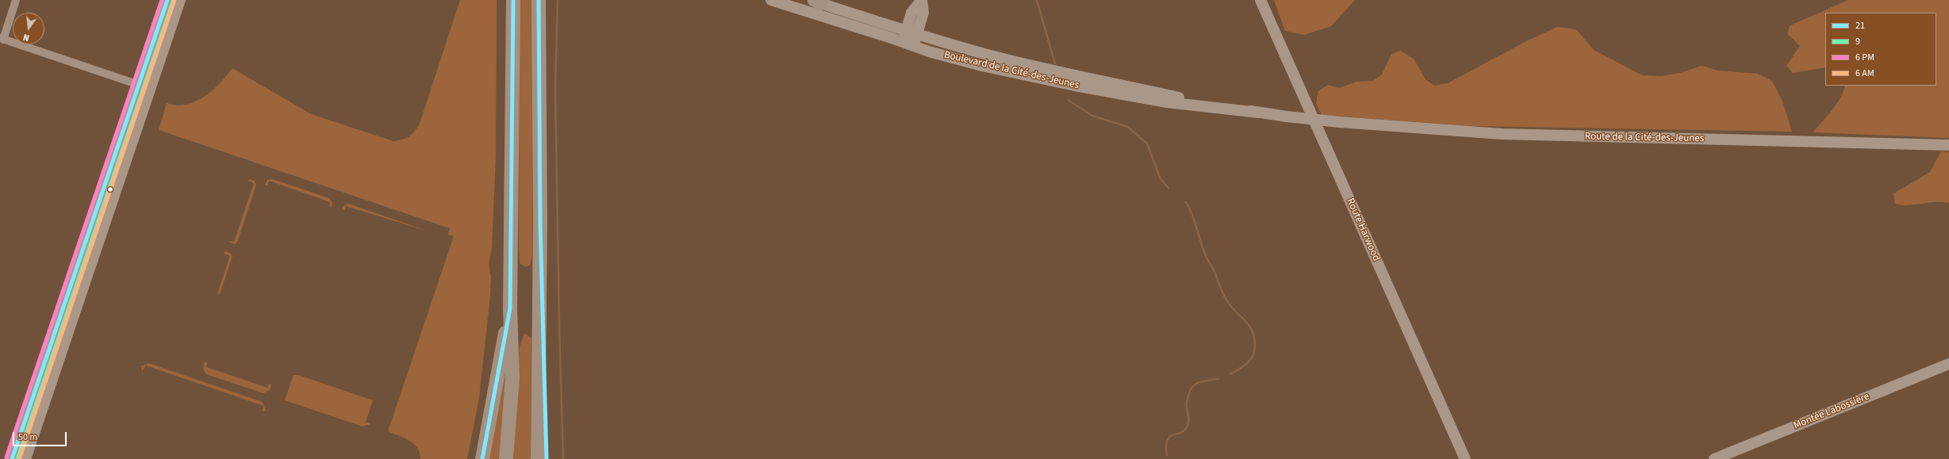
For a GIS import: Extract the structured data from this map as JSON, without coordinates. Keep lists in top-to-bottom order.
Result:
{
  "streets": {
    "main road": [
      "Boulevard de la Cité-des-Jeunes",
      "Route de la Cité-des-Jeunes",
      "Route Harwood",
      "Montée Labossière"
    ]
  },
  "crossings": [
    ["Boulevard de la Cité-des-Jeunes", "Route de la Cité-des-Jeunes"]
  ],
  "lines": ["transit line 21", "transit line 9"],
  "legend": [
    "21",
    "9",
    "6 PM",
    "6 AM"
  ],
  "scale_bar": "50 m",
  "north": "bottom"
}
